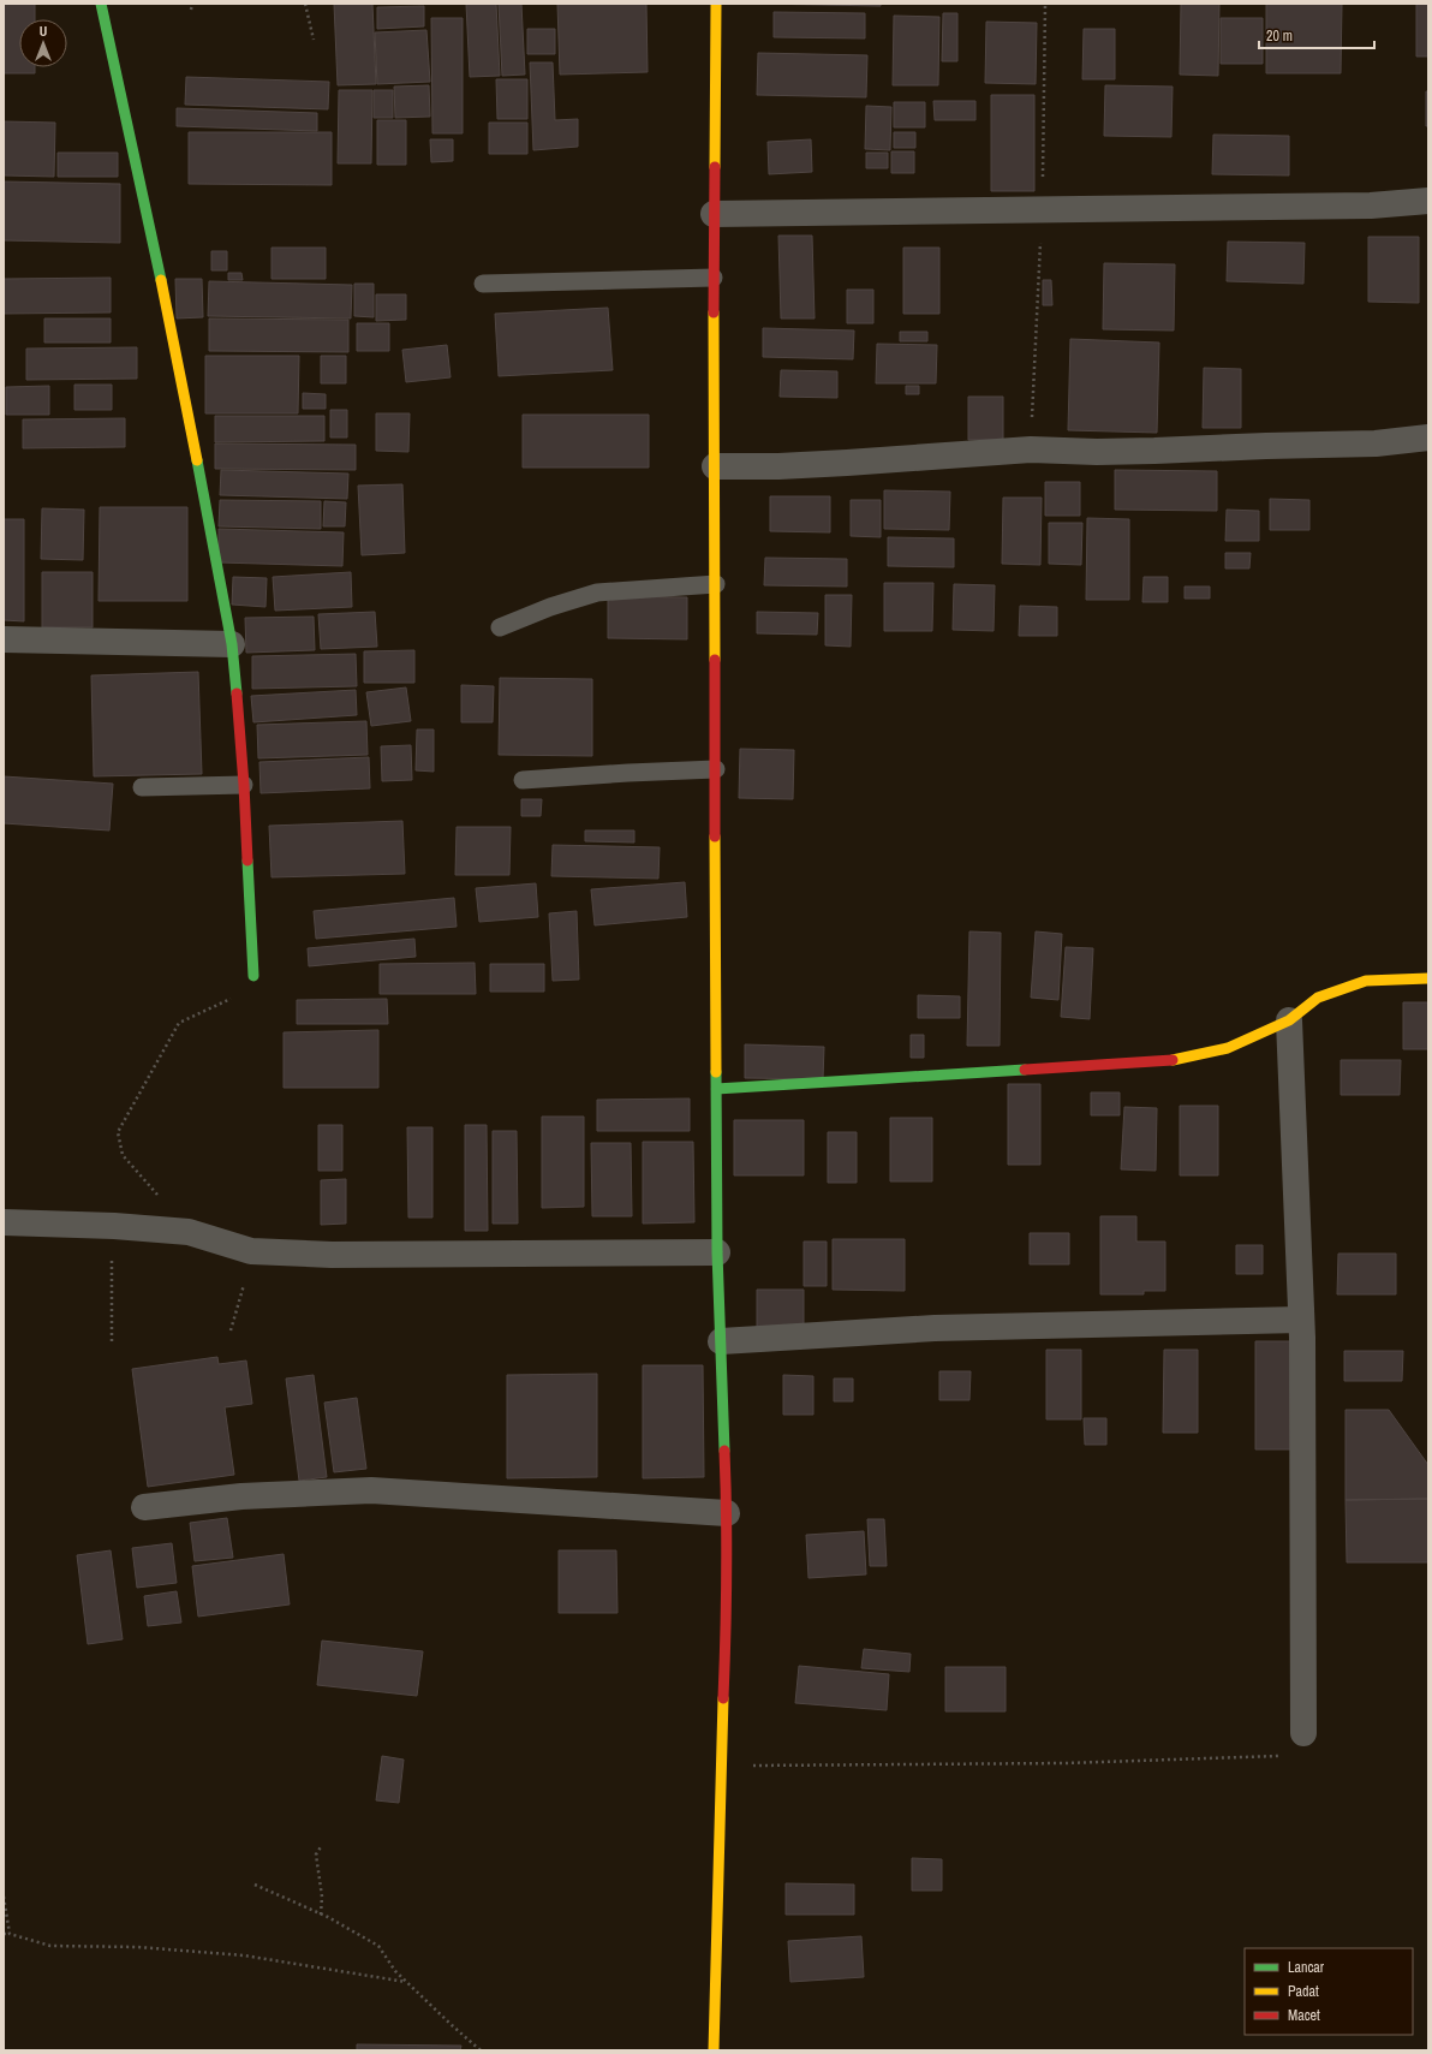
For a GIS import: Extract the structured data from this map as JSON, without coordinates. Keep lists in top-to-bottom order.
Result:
{
  "legend": ["Lancar", "Padat", "Macet"],
  "scale_bar": "20 m",
  "north": "top"
}
